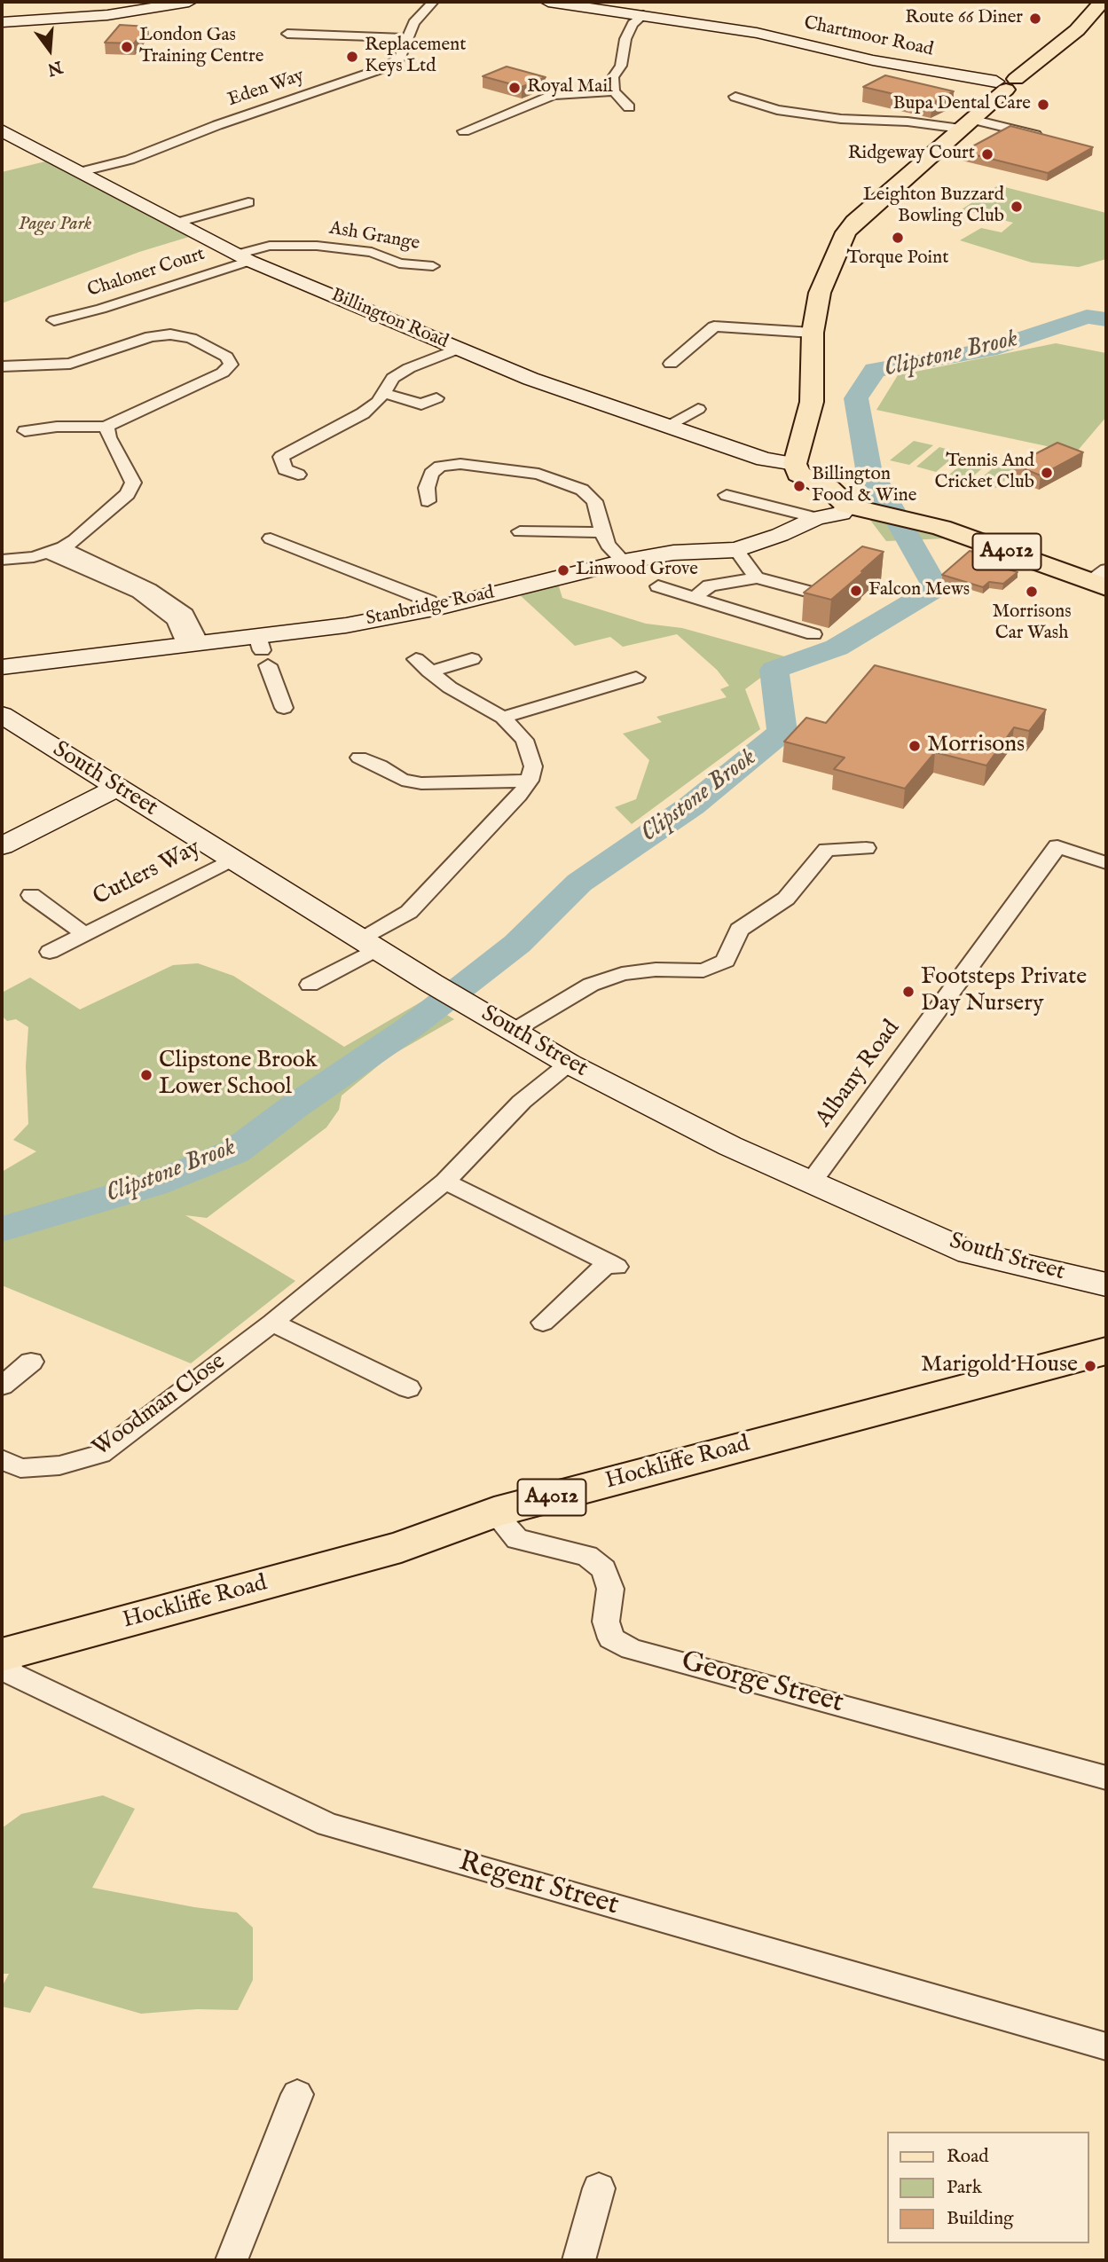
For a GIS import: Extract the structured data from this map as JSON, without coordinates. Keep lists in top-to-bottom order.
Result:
{
  "streets": {
    "main road": ["A4012", "Hockliffe Road"],
    "street": [
      "Chartmoor Road",
      "Eden Way",
      "Ash Grange",
      "Chaloner Court",
      "Billington Road",
      "Stanbridge Road",
      "South Street",
      "Cutlers Way",
      "Albany Road",
      "Woodman Close",
      "George Street",
      "Regent Street"
    ]
  },
  "crossings": [
    ["Eden Way", "Billington Road"],
    ["Ash Grange", "Chaloner Court"],
    ["Ash Grange", "Billington Road"],
    ["Chaloner Court", "Billington Road"],
    ["Billington Road", "A4012"],
    ["A4012", "Stanbridge Road"],
    ["South Street", "Cutlers Way"],
    ["South Street", "Albany Road"],
    ["South Street", "Woodman Close"],
    ["Hockliffe Road", "George Street"],
    ["Hockliffe Road", "Regent Street"]
  ],
  "water": ["Clipstone Brook"],
  "parks": ["Pages Park"],
  "places": [
    "Route 66 Diner",
    "London Gas Training Centre",
    "Replacement Keys Ltd",
    "Royal Mail",
    "Bupa Dental Care",
    "Ridgeway Court",
    "Leighton Buzzard Bowling Club",
    "Torque Point",
    "Tennis And Cricket Club",
    "Billington Food & Wine",
    "Linwood Grove",
    "Falcon Mews",
    "Morrisons Car Wash",
    "Morrisons",
    "Footsteps Private Day Nursery",
    "Clipstone Brook Lower School",
    "Marigold House"
  ],
  "legend": ["Road", "Park", "Building"],
  "north": "bottom"
}
